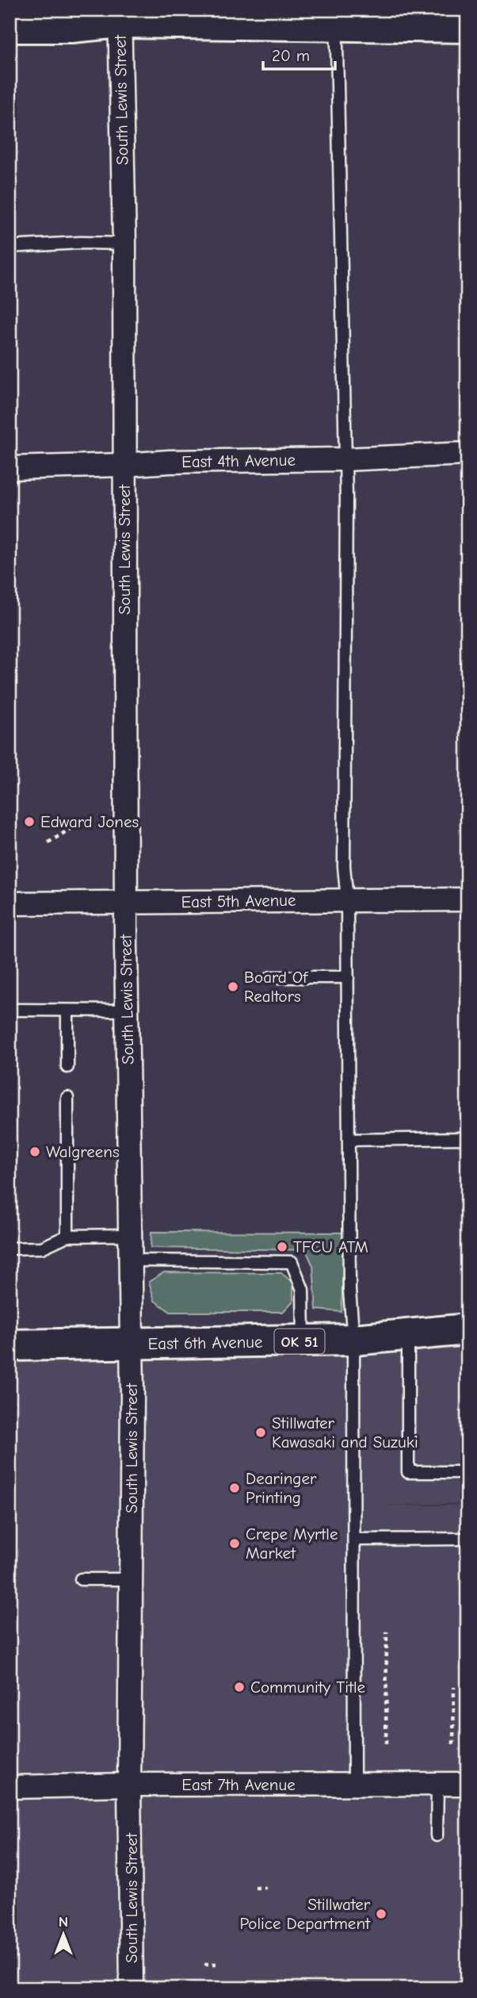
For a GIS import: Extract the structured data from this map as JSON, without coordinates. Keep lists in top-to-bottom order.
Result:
{
  "streets": {
    "main road": ["OK 51", "East 6th Avenue"],
    "street": [
      "South Lewis Street",
      "East 4th Avenue",
      "East 5th Avenue",
      "East 7th Avenue"
    ]
  },
  "crossings": [
    ["South Lewis Street", "East 4th Avenue"],
    ["South Lewis Street", "East 5th Avenue"],
    ["South Lewis Street", "East 6th Avenue"],
    ["South Lewis Street", "East 7th Avenue"]
  ],
  "places": [
    "Edward Jones",
    "Board Of Realtors",
    "Walgreens",
    "TFCU ATM",
    "Stillwater Kawasaki and Suzuki",
    "Dearinger Printing",
    "Crepe Myrtle Market",
    "Community Title",
    "Stillwater Police Department"
  ],
  "scale_bar": "20 m",
  "north": "top"
}
